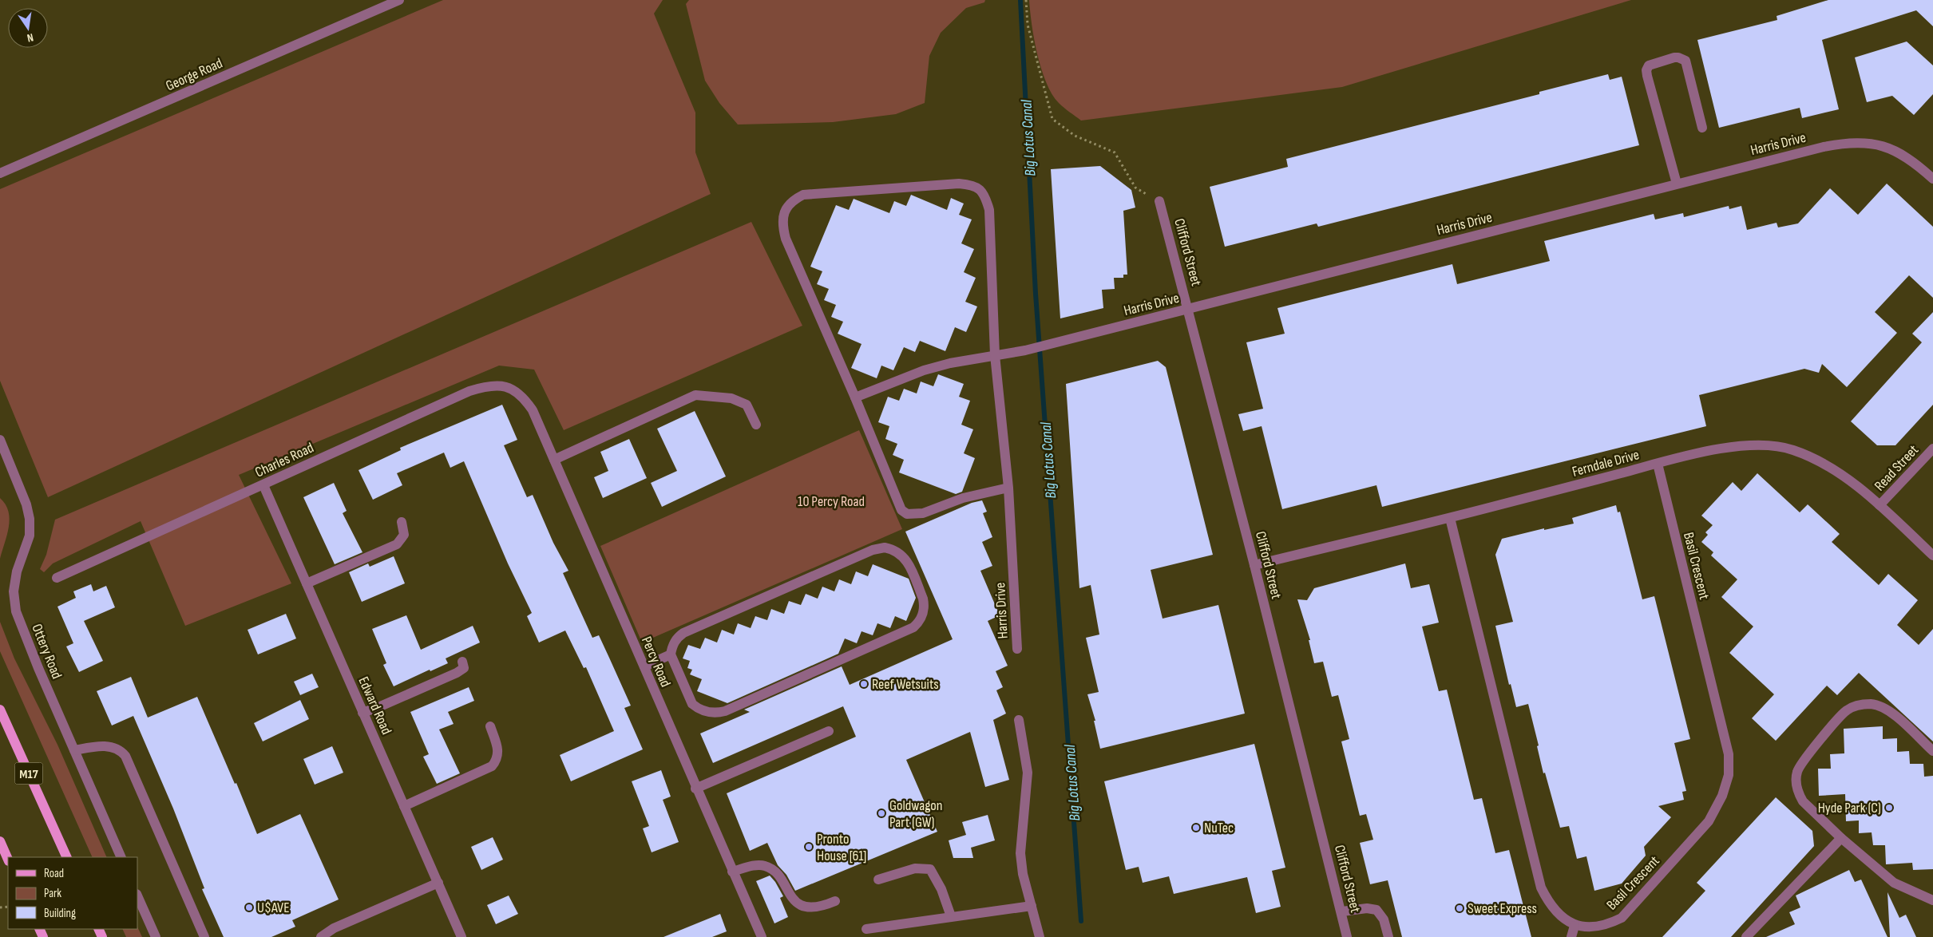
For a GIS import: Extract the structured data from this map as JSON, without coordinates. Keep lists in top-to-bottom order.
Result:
{
  "streets": {
    "main road": ["M17"],
    "street": [
      "George Road",
      "Harris Drive",
      "Clifford Street",
      "Charles Road",
      "Ferndale Drive",
      "Read Street",
      "Basil Crescent",
      "Ottery Road",
      "Percy Road",
      "Edward Road"
    ]
  },
  "crossings": [
    ["Harris Drive", "Clifford Street"],
    ["Clifford Street", "Ferndale Drive"],
    ["Charles Road", "Percy Road"],
    ["Charles Road", "Edward Road"],
    ["Ferndale Drive", "Read Street"],
    ["Ferndale Drive", "Basil Crescent"]
  ],
  "water": ["Big Lotus Canal"],
  "parks": ["10 Percy Road"],
  "places": [
    "Reef Wetsuits",
    "Hyde Park (C)",
    "Goldwagon Part (GW)",
    "NuTec",
    "Pronto House [61]",
    "U$AVE",
    "Sweet Express"
  ],
  "legend": ["Road", "Park", "Building"],
  "north": "bottom"
}
